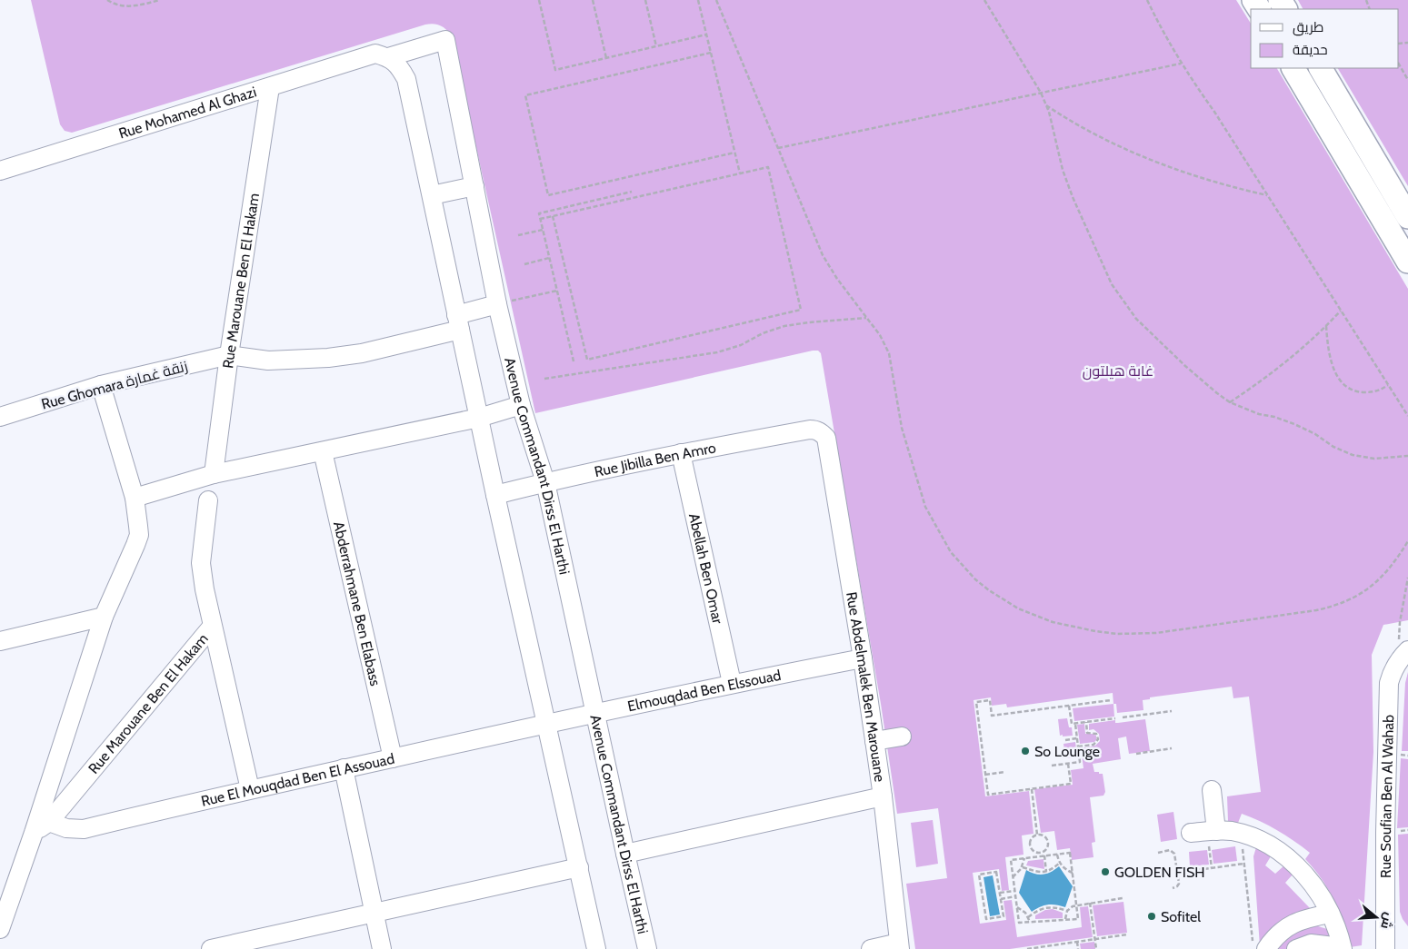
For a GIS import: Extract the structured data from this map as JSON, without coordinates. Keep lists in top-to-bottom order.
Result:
{
  "streets": {
    "street": [
      "Rue Mohamed Al Ghazi",
      "Rue Marouane Ben El Hakam",
      "Rue Ghomara زنقة غمارة",
      "Rue Jibilla Ben Amro",
      "Avenue Commandant Dirss El Harthi",
      "Abellah Ben Omar",
      "Abderrahmane Ben Elabass",
      "Rue Abdelmalek Ben Marouane",
      "Elmouqdad Ben Elssouad",
      "Rue El Mouqdad Ben El Assouad",
      "Rue Soufian Ben Al Wahab"
    ]
  },
  "crossings": [
    ["Rue Mohamed Al Ghazi", "Rue Marouane Ben El Hakam"],
    ["Rue Mohamed Al Ghazi", "Avenue Commandant Dirss El Harthi"],
    ["Rue Marouane Ben El Hakam", "Rue Ghomara زنقة غمارة"],
    ["Rue Marouane Ben El Hakam", "Rue El Mouqdad Ben El Assouad"],
    ["Rue Jibilla Ben Amro", "Avenue Commandant Dirss El Harthi"],
    ["Rue Jibilla Ben Amro", "Abellah Ben Omar"],
    ["Rue Jibilla Ben Amro", "Rue Abdelmalek Ben Marouane"],
    ["Avenue Commandant Dirss El Harthi", "Elmouqdad Ben Elssouad"],
    ["Abellah Ben Omar", "Elmouqdad Ben Elssouad"],
    ["Abderrahmane Ben Elabass", "Rue El Mouqdad Ben El Assouad"],
    ["Rue Abdelmalek Ben Marouane", "Elmouqdad Ben Elssouad"],
    ["Elmouqdad Ben Elssouad", "Rue El Mouqdad Ben El Assouad"]
  ],
  "parks": ["غابة هيلتون"],
  "places": ["So Lounge", "GOLDEN FISH", "Sofitel"],
  "legend": ["طريق", "حديقة"],
  "north": "right"
}
